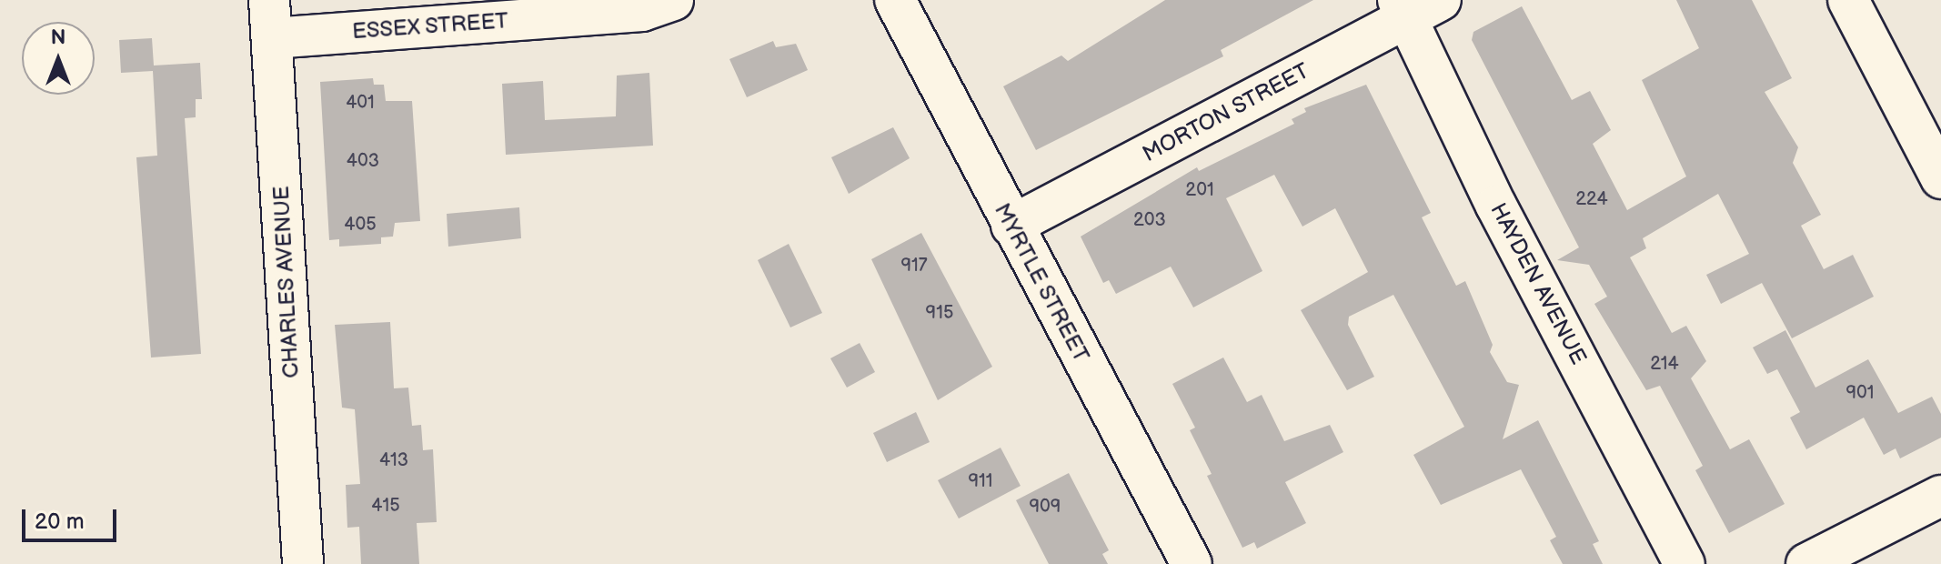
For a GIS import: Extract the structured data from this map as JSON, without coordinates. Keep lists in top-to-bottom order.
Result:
{
  "streets": {
    "street": [
      "ESSEX STREET",
      "MORTON STREET",
      "CHARLES AVENUE",
      "MYRTLE STREET",
      "HAYDEN AVENUE"
    ]
  },
  "crossings": [
    ["ESSEX STREET", "CHARLES AVENUE"],
    ["MORTON STREET", "MYRTLE STREET"],
    ["MORTON STREET", "HAYDEN AVENUE"]
  ],
  "house_numbers": [
    "401",
    "403",
    "201",
    "224",
    "203",
    "405",
    "917",
    "915",
    "214",
    "901",
    "413",
    "911",
    "415",
    "909"
  ],
  "scale_bar": "20 m",
  "north": "top"
}
